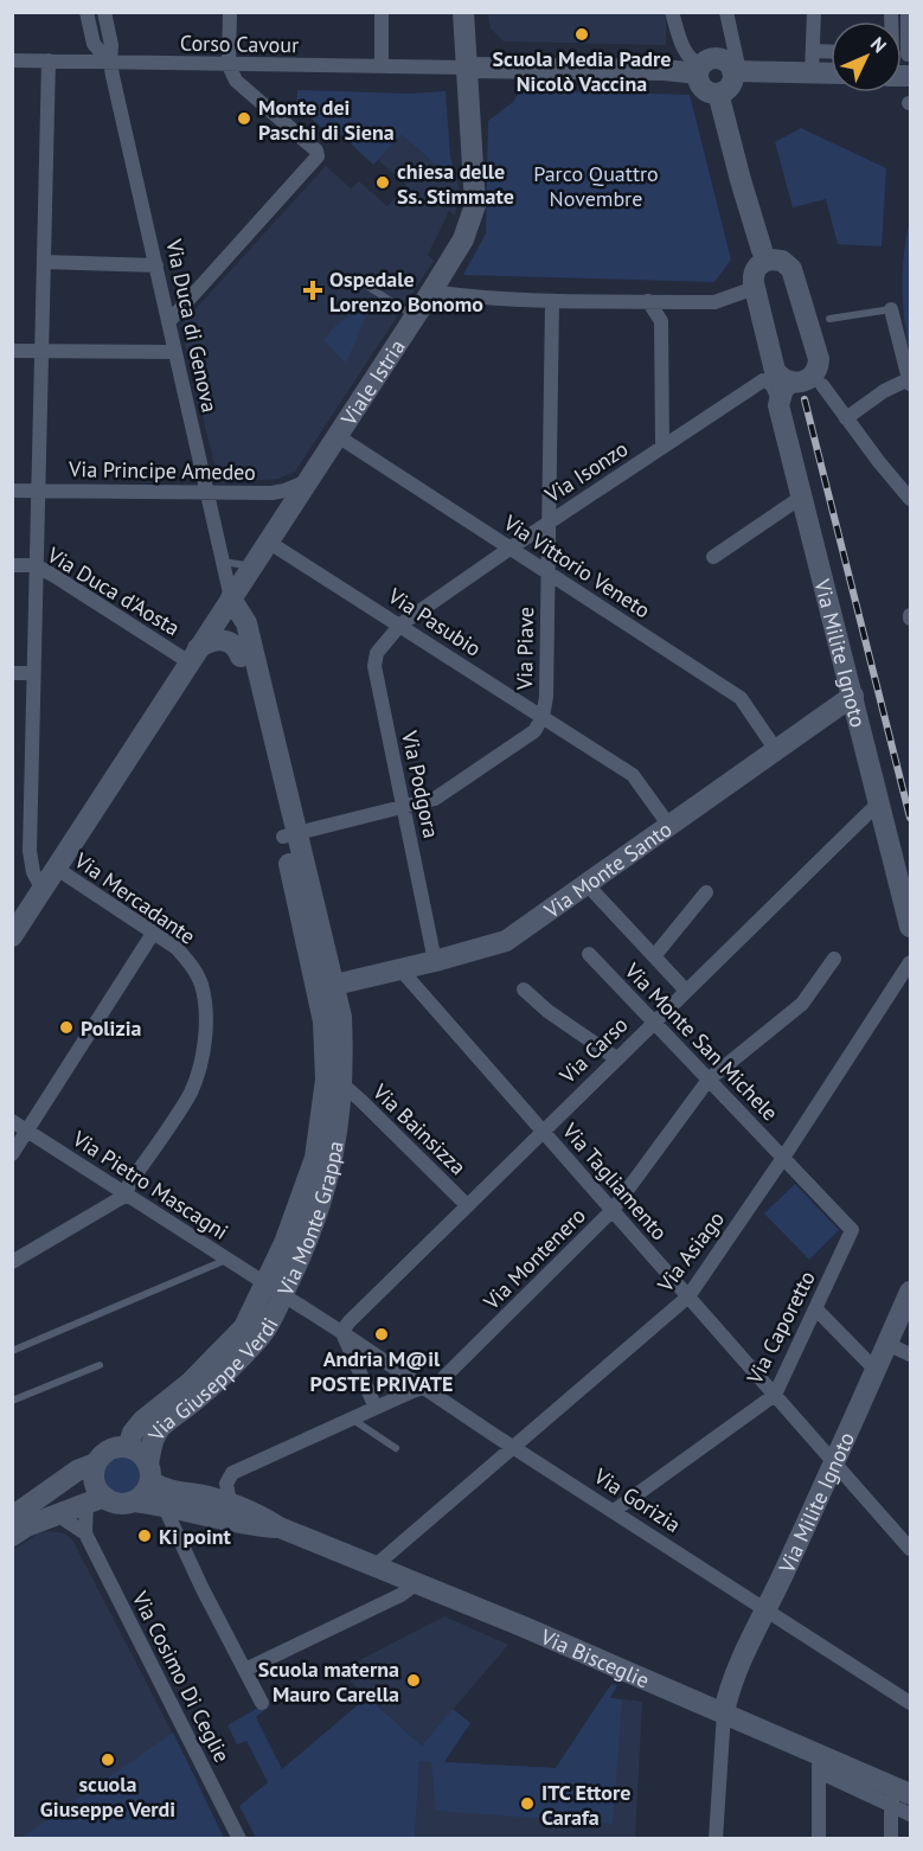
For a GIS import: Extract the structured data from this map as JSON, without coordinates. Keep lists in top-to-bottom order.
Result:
{
  "streets": {
    "main road": [
      "Viale Istria",
      "Via Milite Ignoto",
      "Via Monte Santo",
      "Via Monte Grappa",
      "Via Giuseppe Verdi",
      "Via Bisceglie"
    ],
    "street": [
      "Corso Cavour",
      "Via Duca di Genova",
      "Via Principe Amedeo",
      "Via Isonzo",
      "Via Vittorio Veneto",
      "Via Duca d'Aosta",
      "Via Pasubio",
      "Via Piave",
      "Via Podgora",
      "Via Mercadante",
      "Via Monte San Michele",
      "Via Carso",
      "Via Bainsizza",
      "Via Tagliamento",
      "Via Pietro Mascagni",
      "Via Asiago",
      "Via Montenero",
      "Via Caporetto",
      "Via Gorizia",
      "Via Cosimo Di Ceglie"
    ]
  },
  "crossings": [
    ["Corso Cavour", "Via Duca di Genova"],
    ["Corso Cavour", "Viale Istria"],
    ["Via Duca di Genova", "Viale Istria"],
    ["Via Duca di Genova", "Via Principe Amedeo"],
    ["Via Duca di Genova", "Via Monte Grappa"],
    ["Viale Istria", "Via Principe Amedeo"],
    ["Viale Istria", "Via Vittorio Veneto"],
    ["Viale Istria", "Via Duca d'Aosta"],
    ["Viale Istria", "Via Pasubio"],
    ["Viale Istria", "Via Mercadante"],
    ["Viale Istria", "Via Monte Grappa"],
    ["Via Isonzo", "Via Vittorio Veneto"],
    ["Via Isonzo", "Via Pasubio"],
    ["Via Isonzo", "Via Piave"],
    ["Via Isonzo", "Via Milite Ignoto"],
    ["Via Isonzo", "Via Podgora"],
    ["Via Vittorio Veneto", "Via Piave"],
    ["Via Vittorio Veneto", "Via Monte Santo"],
    ["Via Pasubio", "Via Piave"],
    ["Via Pasubio", "Via Podgora"],
    ["Via Pasubio", "Via Monte Santo"],
    ["Via Piave", "Via Podgora"],
    ["Via Piave", "Via Monte Grappa"],
    ["Via Milite Ignoto", "Via Monte Santo"],
    ["Via Milite Ignoto", "Via Carso"],
    ["Via Milite Ignoto", "Via Tagliamento"],
    ["Via Milite Ignoto", "Via Gorizia"],
    ["Via Milite Ignoto", "Via Bisceglie"],
    ["Via Podgora", "Via Monte Santo"],
    ["Via Monte Santo", "Via Tagliamento"],
    ["Via Monte Santo", "Via Monte Grappa"],
    ["Via Mercadante", "Via Pietro Mascagni"],
    ["Via Monte San Michele", "Via Carso"],
    ["Via Monte San Michele", "Via Asiago"],
    ["Via Monte San Michele", "Via Montenero"],
    ["Via Monte San Michele", "Via Caporetto"],
    ["Via Carso", "Via Bainsizza"],
    ["Via Carso", "Via Tagliamento"],
    ["Via Carso", "Via Gorizia"],
    ["Via Bainsizza", "Via Monte Grappa"],
    ["Via Tagliamento", "Via Asiago"],
    ["Via Tagliamento", "Via Montenero"],
    ["Via Tagliamento", "Via Caporetto"],
    ["Via Pietro Mascagni", "Via Monte Grappa"],
    ["Via Pietro Mascagni", "Via Giuseppe Verdi"],
    ["Via Pietro Mascagni", "Via Gorizia"],
    ["Via Monte Grappa", "Via Giuseppe Verdi"],
    ["Via Monte Grappa", "Via Gorizia"],
    ["Via Asiago", "Via Caporetto"],
    ["Via Asiago", "Via Gorizia"],
    ["Via Asiago", "Via Bisceglie"],
    ["Via Montenero", "Via Gorizia"],
    ["Via Montenero", "Via Bisceglie"],
    ["Via Caporetto", "Via Gorizia"],
    ["Via Giuseppe Verdi", "Via Gorizia"],
    ["Via Giuseppe Verdi", "Via Bisceglie"]
  ],
  "parks": ["Parco Quattro Novembre"],
  "places": {
    "other": [
      "Scuola Media Padre Nicolò Vaccina",
      "Monte dei Paschi di Siena",
      "chiesa delle Ss. Stimmate",
      "Polizia",
      "Andria M@il POSTE PRIVATE",
      "Ki point",
      "Scuola materna Mauro Carella",
      "scuola Giuseppe Verdi",
      "ITC Ettore Carafa"
    ],
    "health": ["Ospedale Lorenzo Bonomo"]
  },
  "north": "top right"
}
